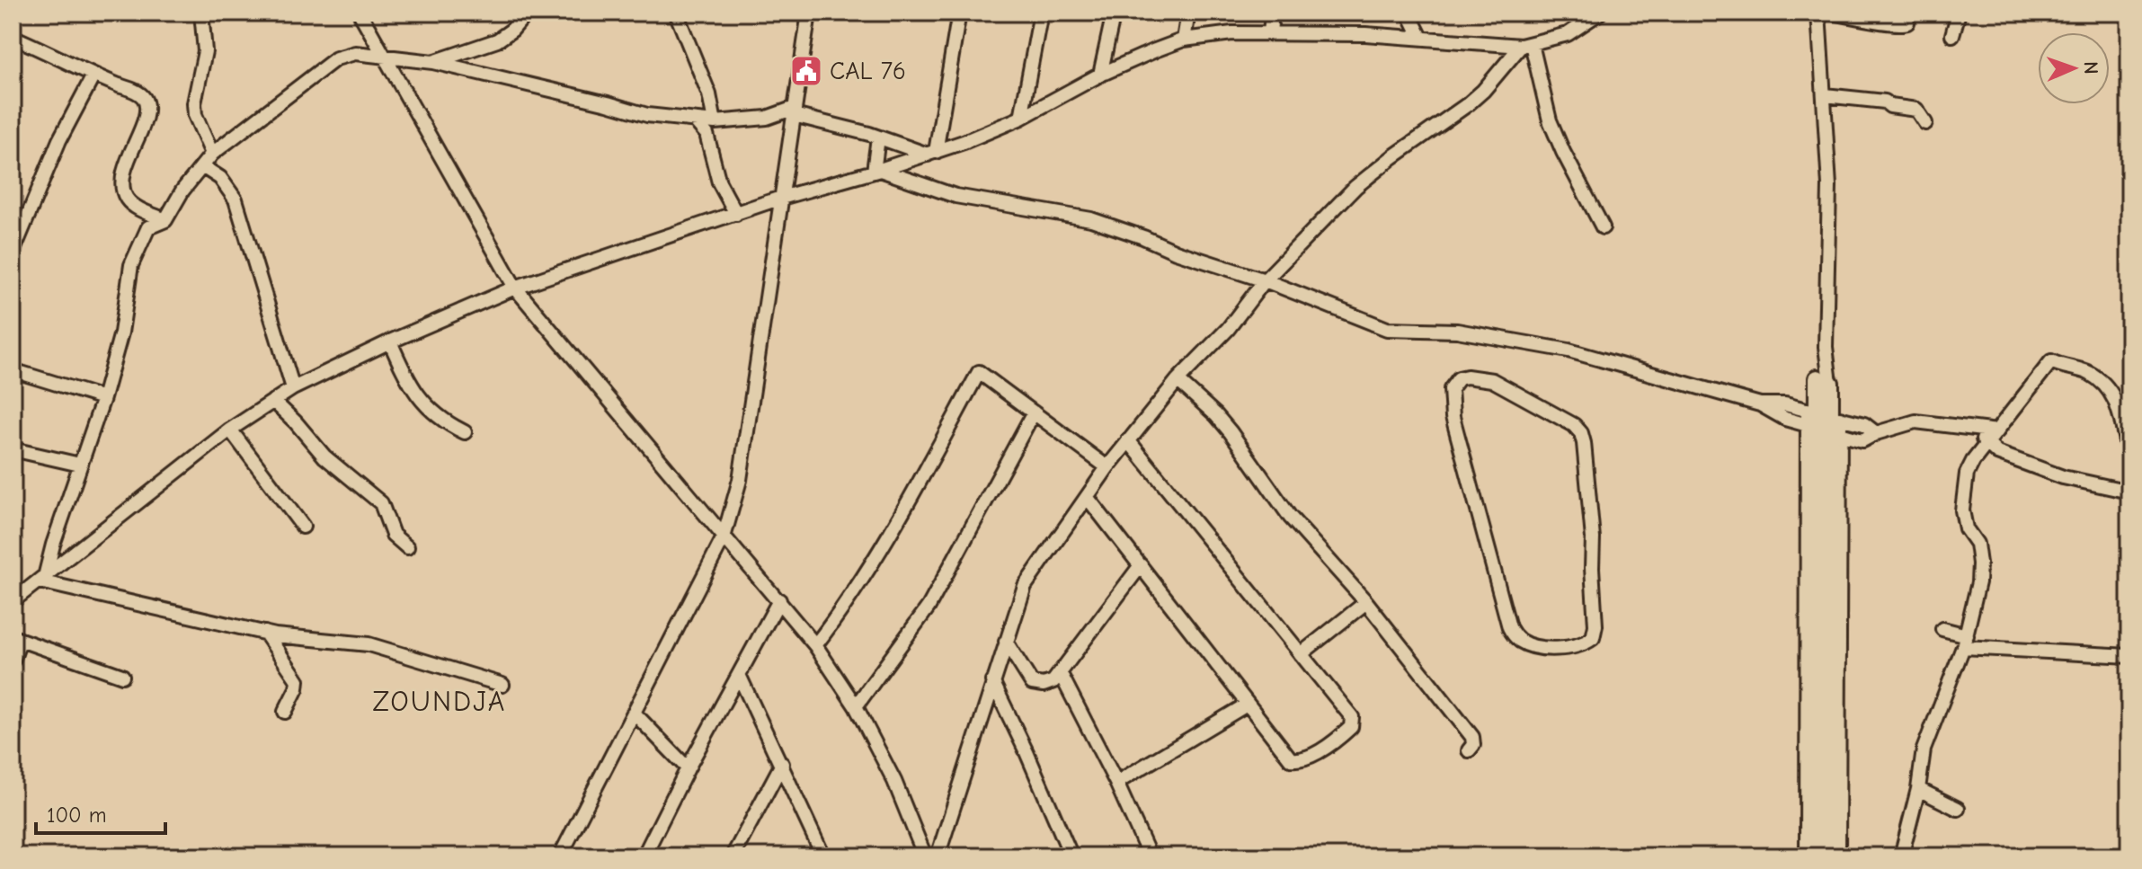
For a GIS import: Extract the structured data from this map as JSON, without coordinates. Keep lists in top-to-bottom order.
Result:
{
  "districts": ["ZOUNDJA"],
  "places": {
    "public building": ["CAL 76"]
  },
  "scale_bar": "100 m",
  "north": "right"
}
